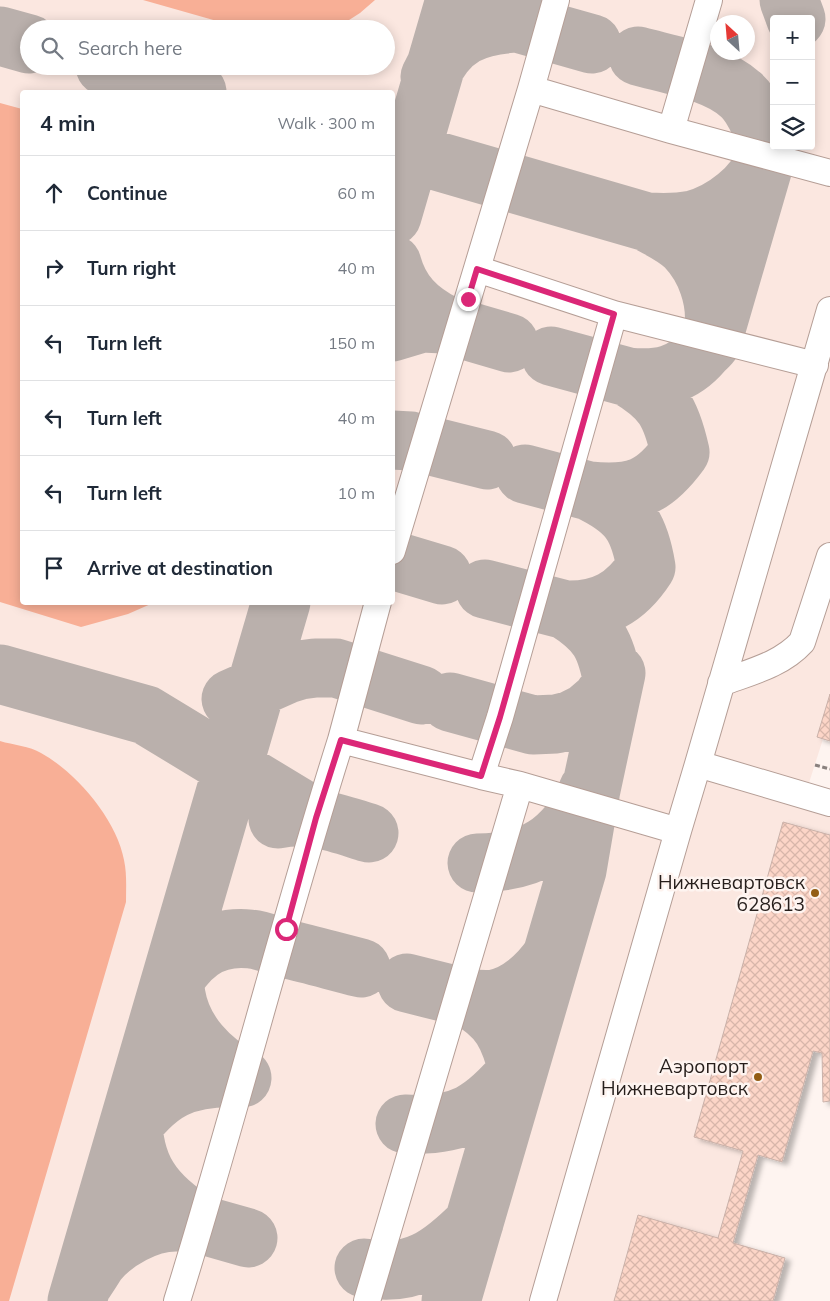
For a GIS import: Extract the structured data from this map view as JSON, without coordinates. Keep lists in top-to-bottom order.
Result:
{
  "places": ["Нижневартовск 628613", "Аэропорт Нижневартовск"],
  "north": "top left",
  "page": {
    "map_buttons": ["+", "−"],
    "search": "Search here",
    "heading": ["4 min", "Walk · 300 m"],
    "list": [
      ["Continue", "60 m"],
      ["Turn right", "40 m"],
      ["Turn left", "150 m"],
      ["Turn left", "40 m"],
      ["Turn left", "10 m"],
      "Arrive at destination"
    ]
  }
}
